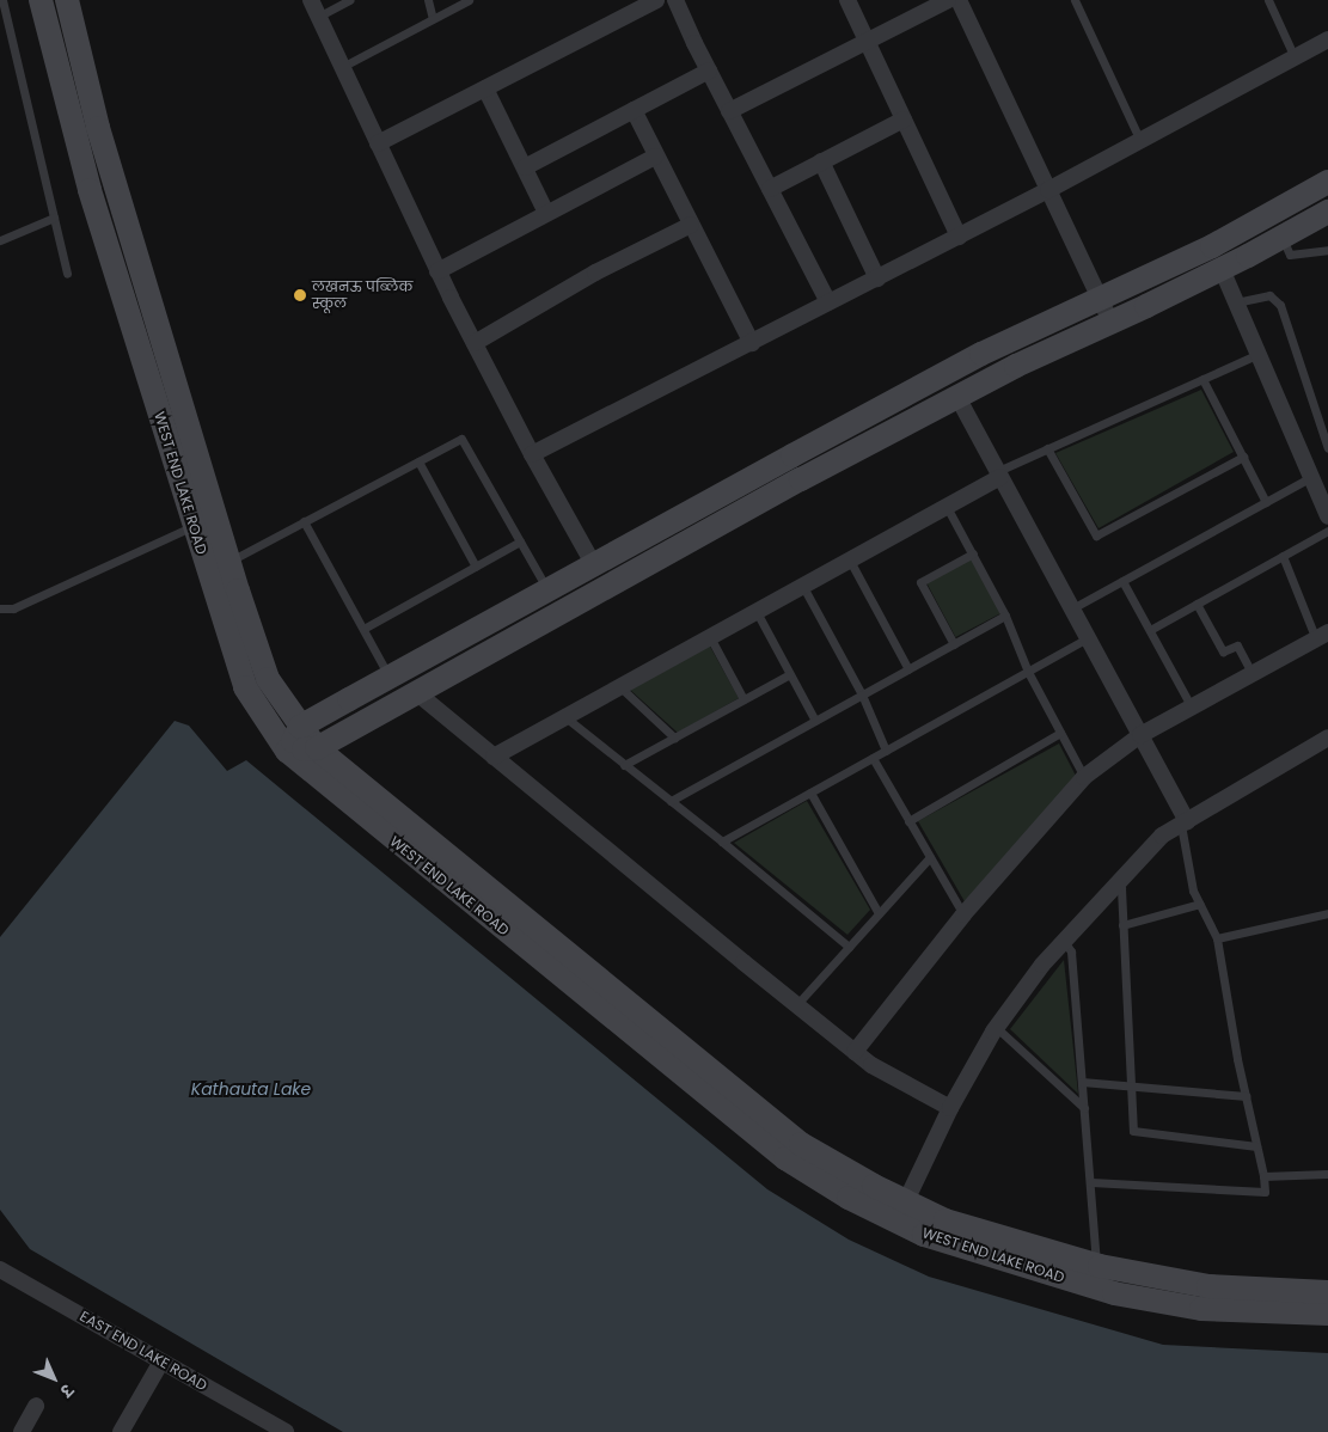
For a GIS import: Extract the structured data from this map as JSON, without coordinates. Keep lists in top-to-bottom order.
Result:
{
  "streets": {
    "street": ["WEST END LAKE ROAD", "EAST END LAKE ROAD"]
  },
  "water": ["Kathauta Lake"],
  "places": ["लखनऊ पब्लिक स्कूल"],
  "north": "bottom right"
}
